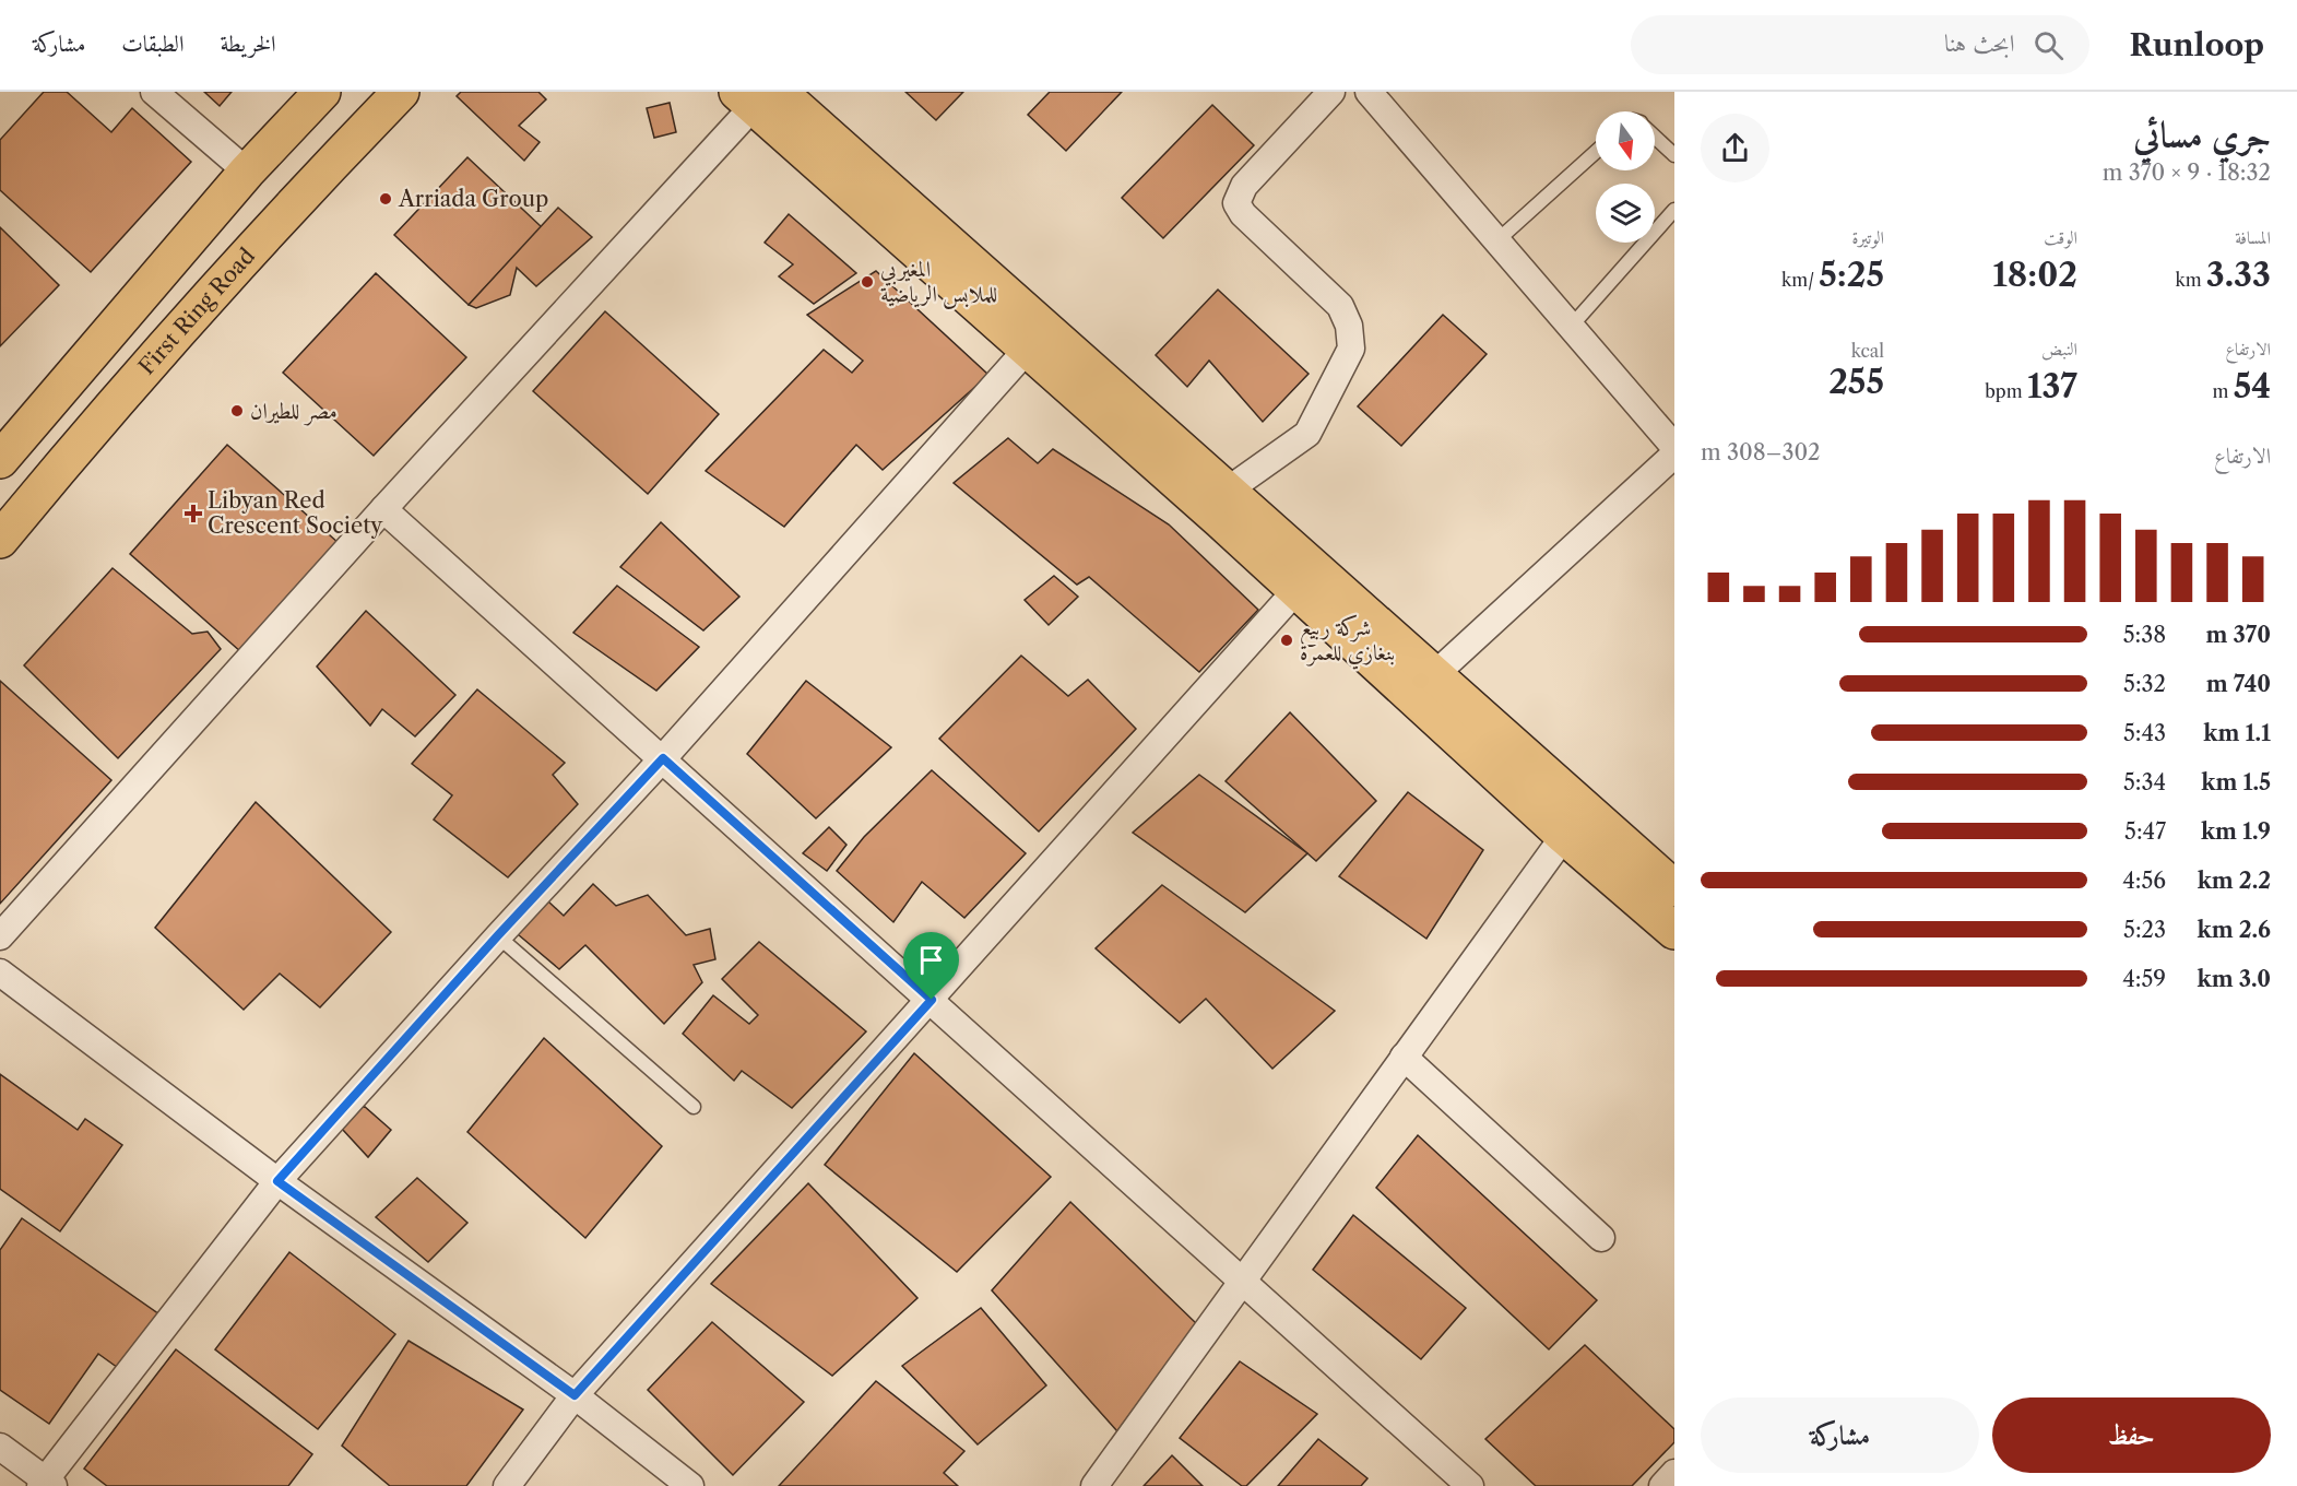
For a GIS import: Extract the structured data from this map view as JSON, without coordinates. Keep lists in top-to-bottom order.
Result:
{
  "streets": {
    "main road": ["First Ring Road"]
  },
  "places": {
    "other": [
      "Arriada Group",
      "المغيربي للملابس الرياضية",
      "مصر للطيران",
      "شركة ربيع بنغازي للعمرة"
    ],
    "health": ["Libyan Red Crescent Society"]
  },
  "north": "bottom",
  "page": {
    "header": "Runloop",
    "search": "ابحث هنا",
    "nav": ["الخريطة", "الطبقات", "مشاركة"],
    "heading": ["جري مسائي", "18:32 · 9 × 370 m"],
    "stats": [
      ["المسافة", "3.33 km"],
      ["الوقت", "18:02"],
      ["الوتيرة", "5:25 /km"],
      ["الارتفاع", "54 m"],
      ["النبض", "137 bpm"],
      ["kcal", "255"]
    ],
    "chart": ["الارتفاع", "302–308 m"],
    "list": [
      {
        "name": "370 m",
        "note": "5:38"
      },
      {
        "name": "740 m",
        "note": "5:32"
      },
      {
        "name": "1.1 km",
        "note": "5:43"
      },
      {
        "name": "1.5 km",
        "note": "5:34"
      },
      {
        "name": "1.9 km",
        "note": "5:47"
      },
      {
        "name": "2.2 km",
        "note": "4:56"
      },
      {
        "name": "2.6 km",
        "note": "5:23"
      },
      {
        "name": "3.0 km",
        "note": "4:59"
      }
    ],
    "buttons": ["حفظ", "مشاركة"]
  }
}
